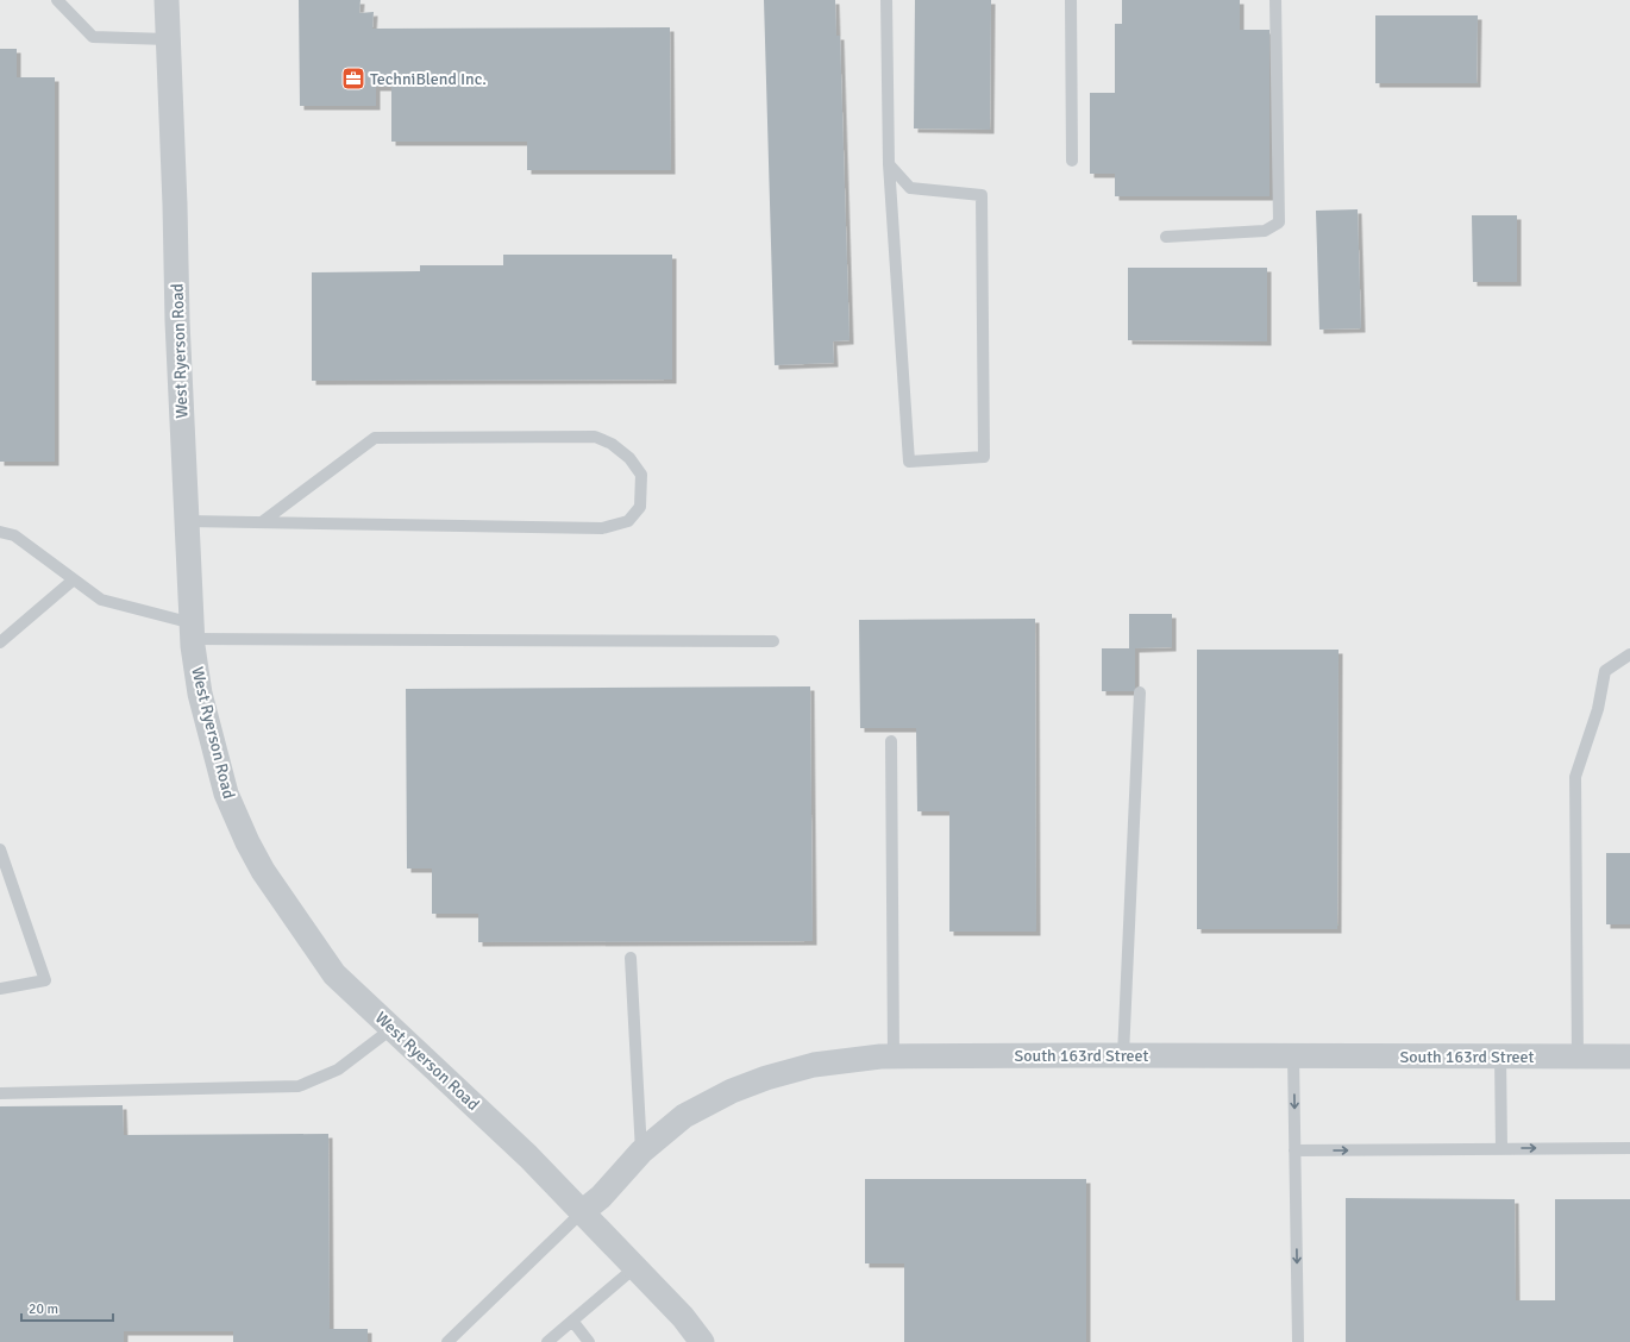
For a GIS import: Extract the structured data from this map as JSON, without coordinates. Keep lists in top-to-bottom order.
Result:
{
  "streets": {
    "street": ["West Ryerson Road", "South 163rd Street"]
  },
  "crossings": [
    ["West Ryerson Road", "South 163rd Street"]
  ],
  "places": {
    "office": ["TechniBlend Inc."]
  },
  "scale_bar": "20 m"
}
